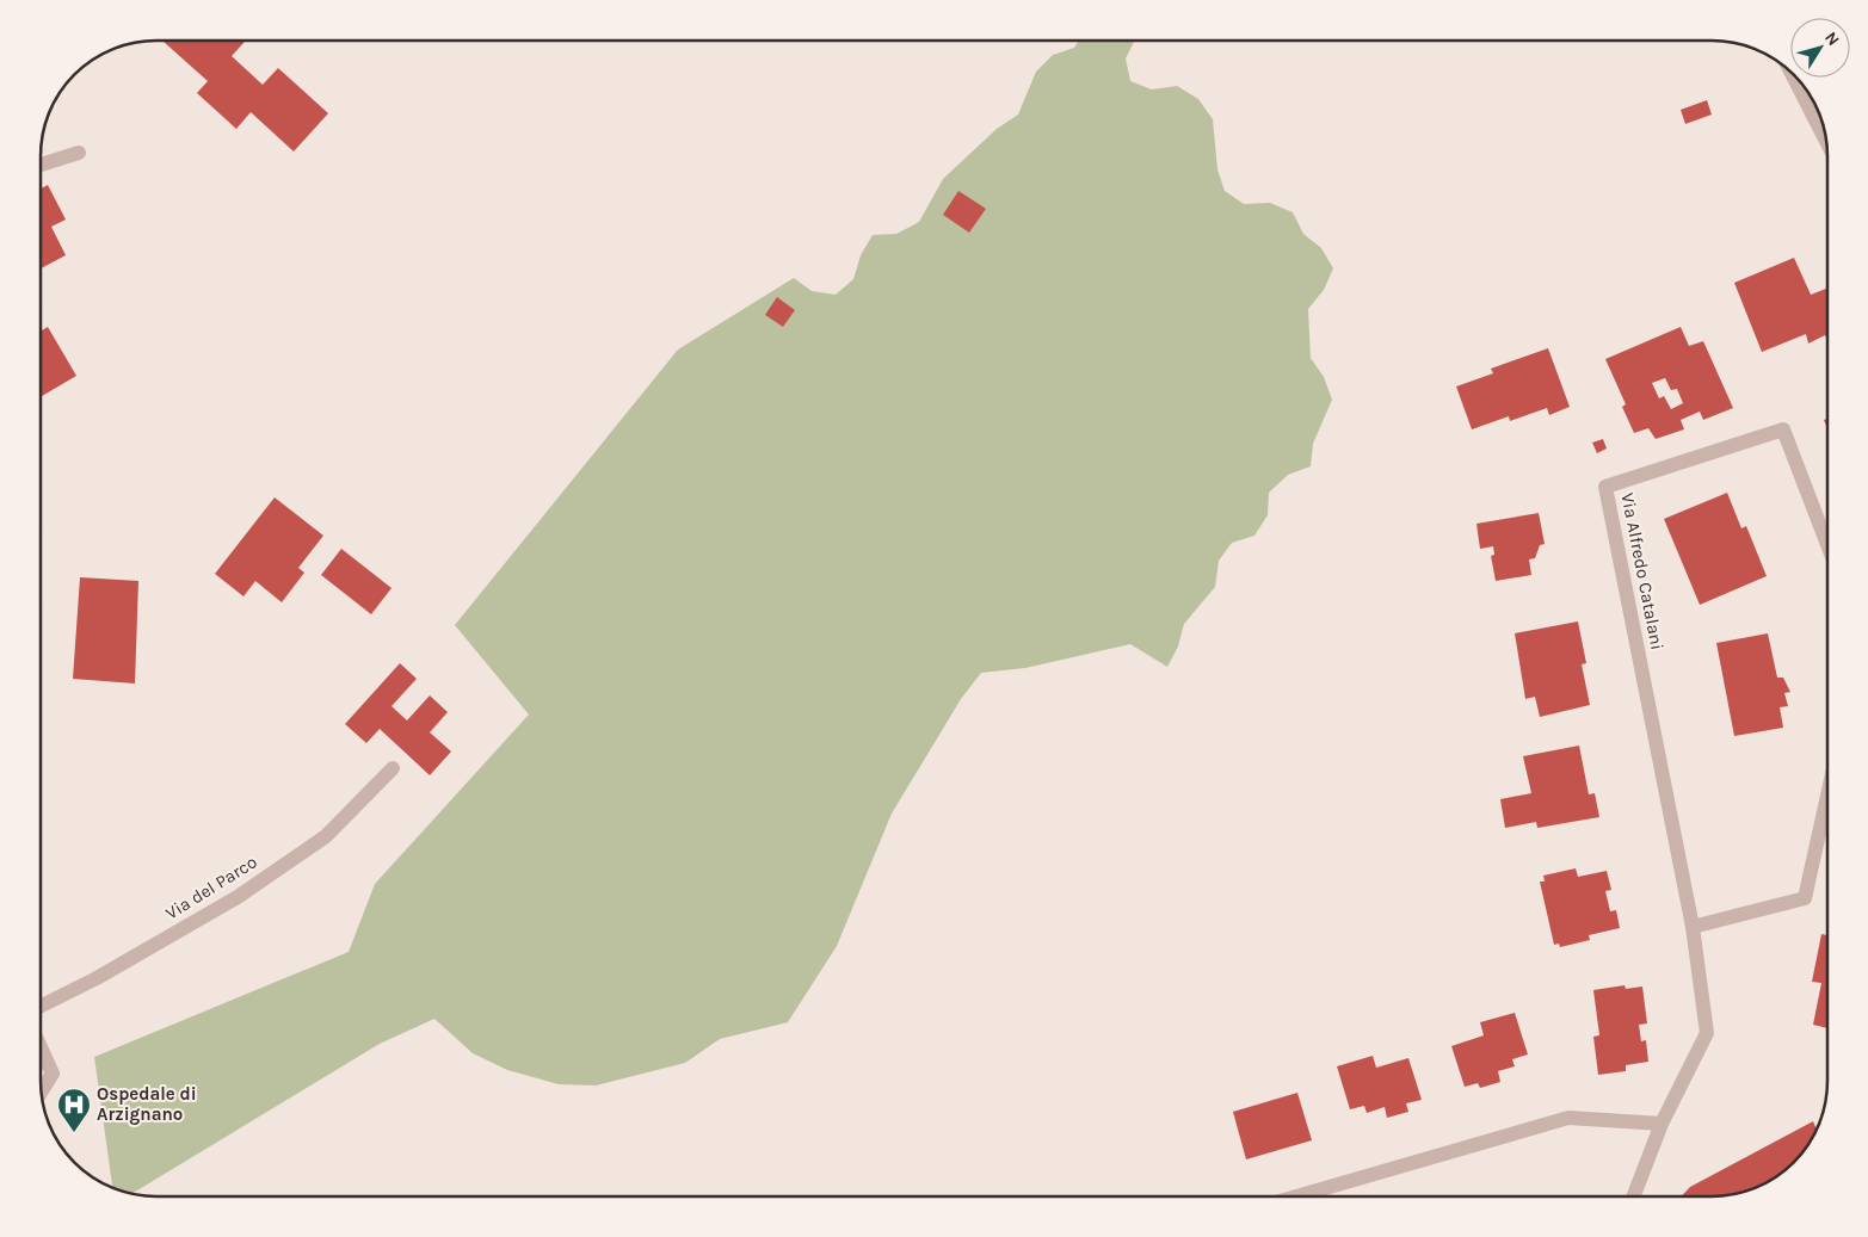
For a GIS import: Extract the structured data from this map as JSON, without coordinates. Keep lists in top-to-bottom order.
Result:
{
  "streets": {
    "street": ["Via Alfredo Catalani", "Via del Parco"]
  },
  "places": {
    "hospital": ["Ospedale di Arzignano"]
  },
  "north": "top right"
}
